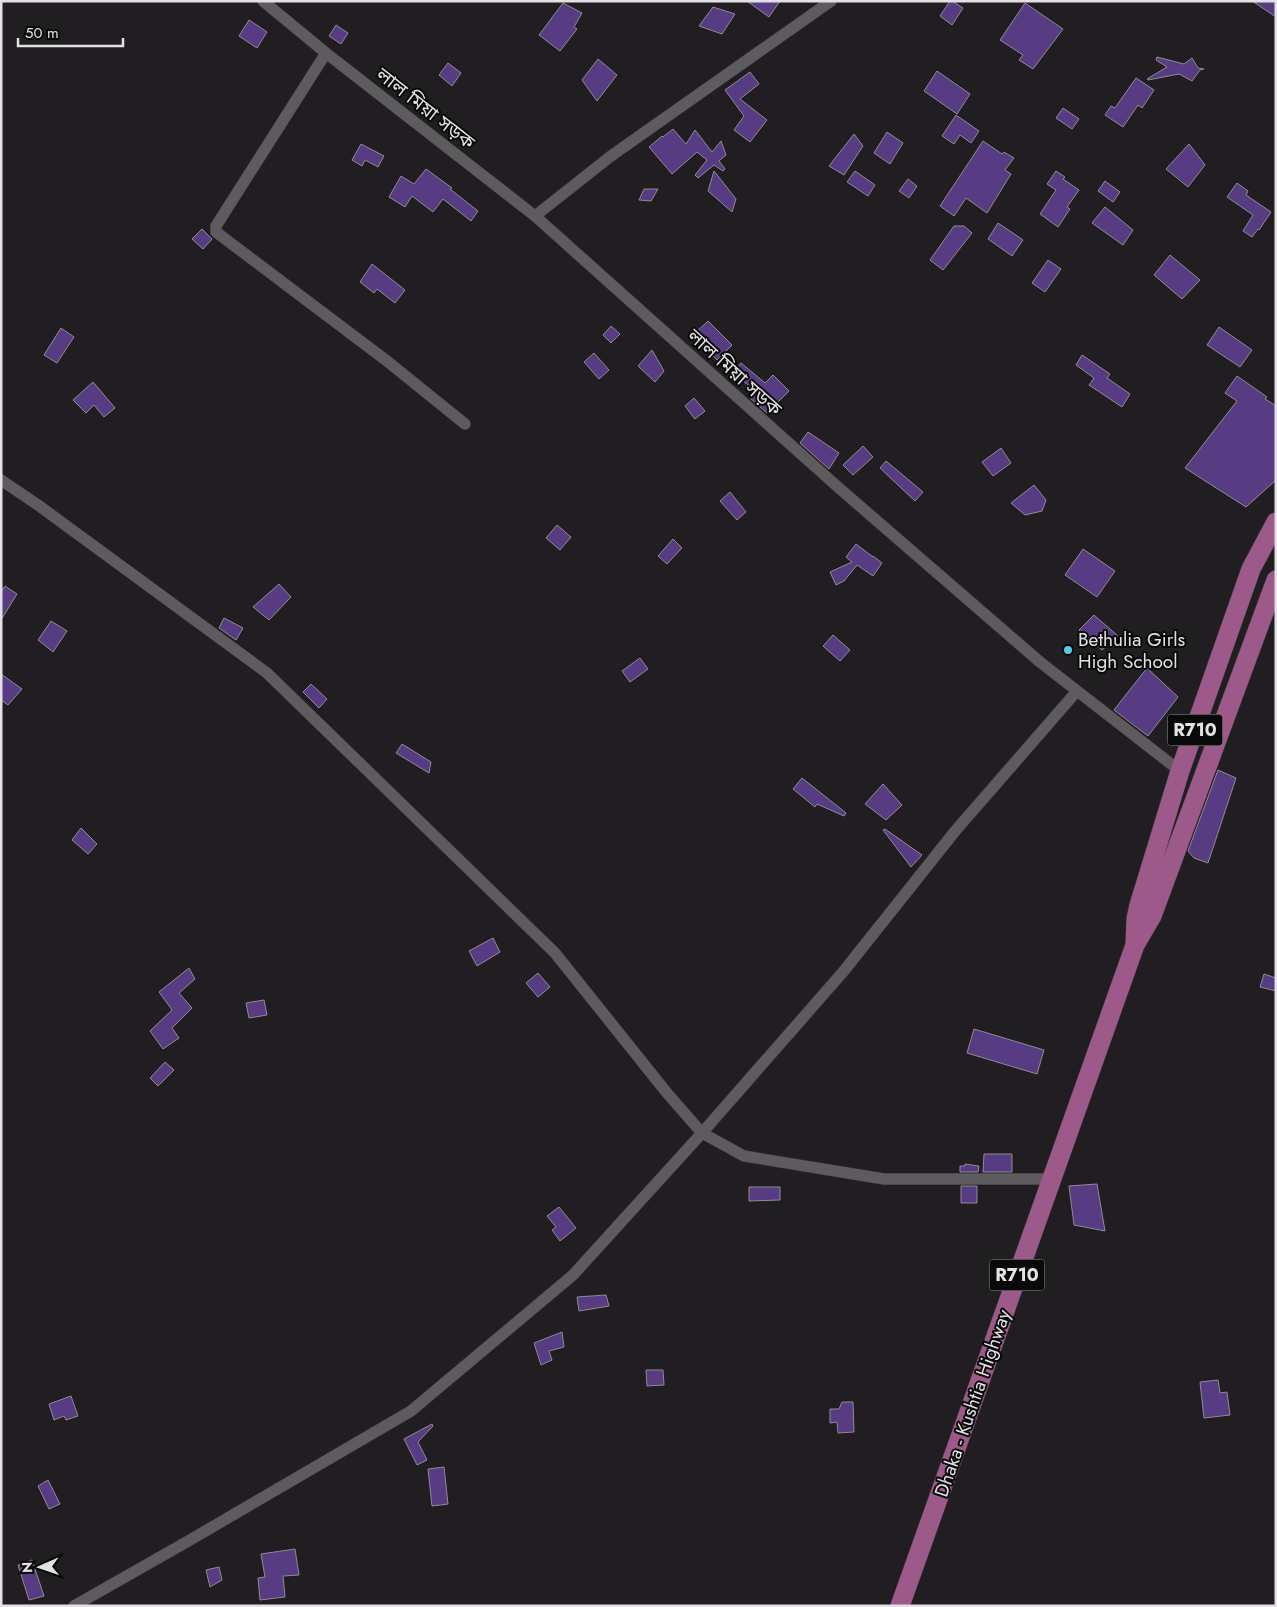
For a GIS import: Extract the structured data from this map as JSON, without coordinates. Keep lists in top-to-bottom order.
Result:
{
  "streets": {
    "main road": ["R710", "Dhaka - Kushtia Highway"],
    "street": ["লাল মিয়া সড়ক"]
  },
  "crossings": [
    ["লাল মিয়া সড়ক", "Dhaka - Kushtia Highway"]
  ],
  "places": ["Bethulia Girls High School"],
  "scale_bar": "50 m",
  "north": "left"
}
